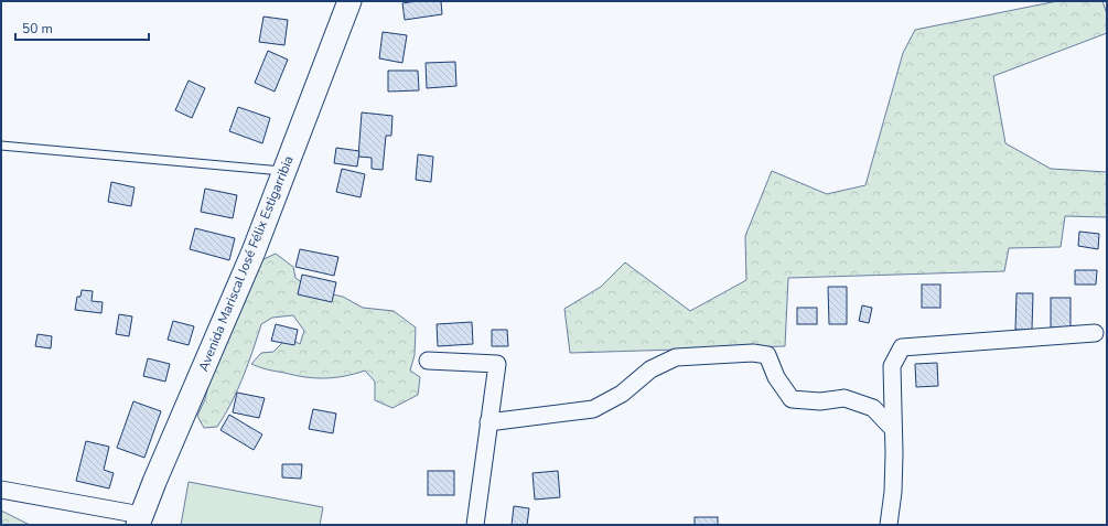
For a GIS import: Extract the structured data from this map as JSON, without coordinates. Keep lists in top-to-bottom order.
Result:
{
  "streets": {
    "main road": ["Avenida Mariscal José Félix Estigarribia"]
  },
  "scale_bar": "50 m"
}
